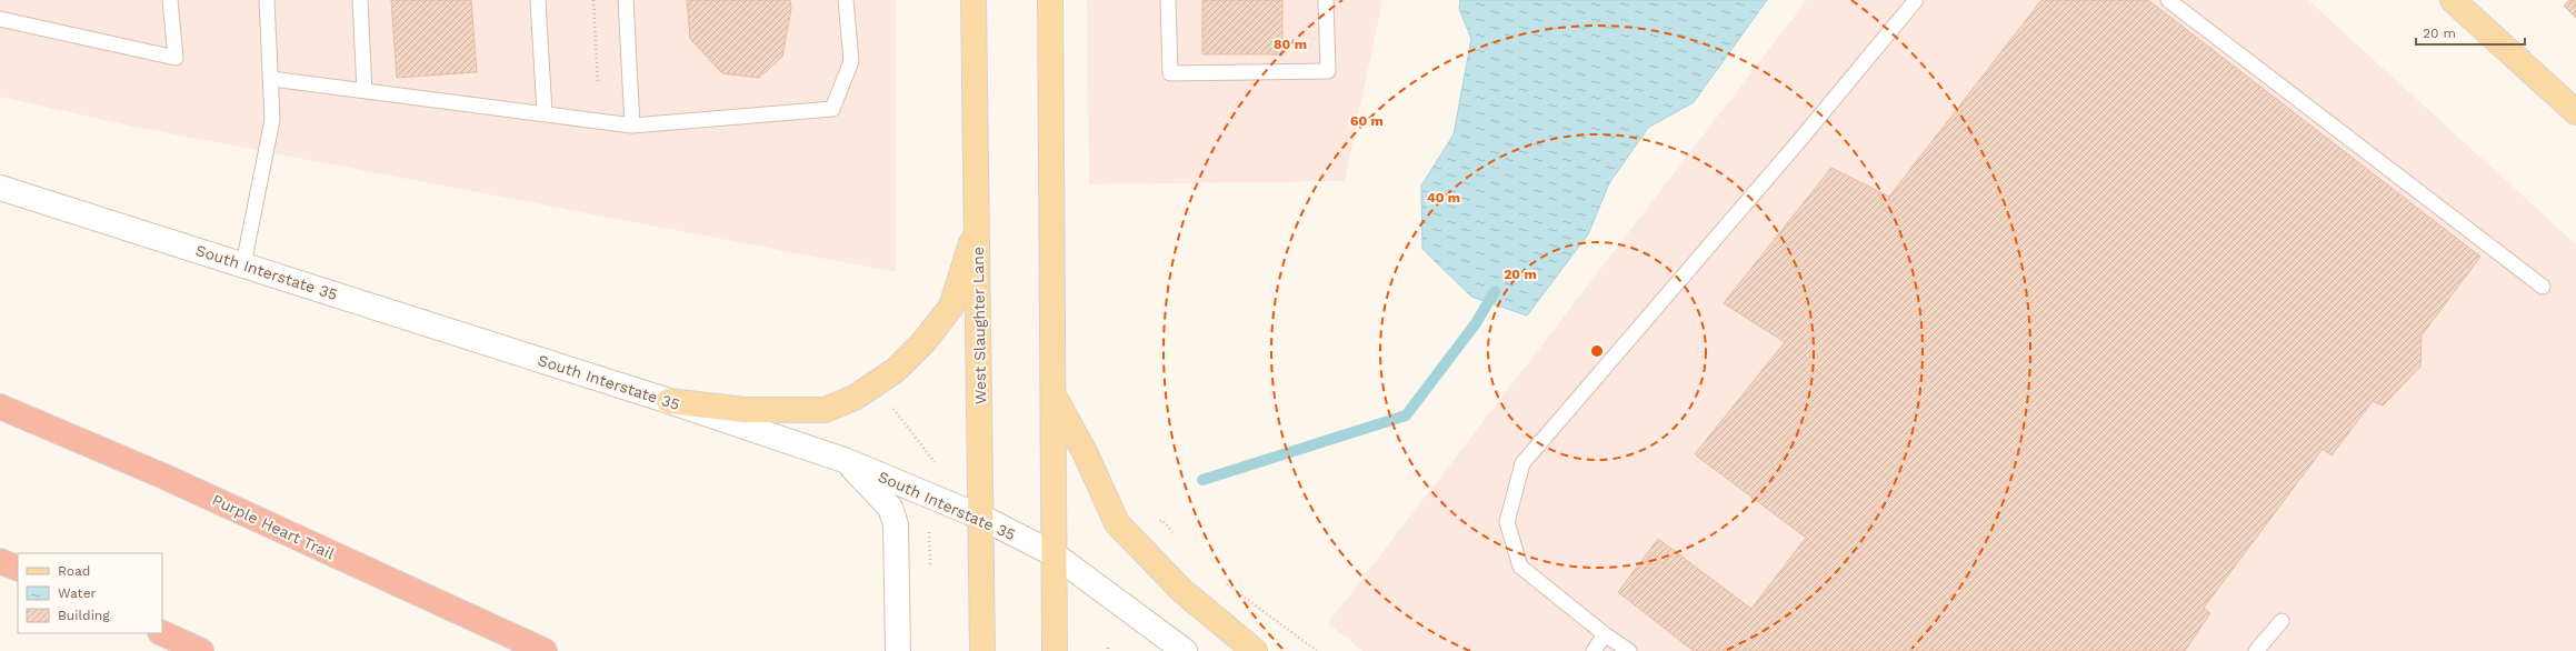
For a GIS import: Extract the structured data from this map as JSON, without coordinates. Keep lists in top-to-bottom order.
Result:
{
  "streets": {
    "highway": ["Purple Heart Trail"],
    "main road": ["South Interstate 35", "West Slaughter Lane"]
  },
  "crossings": [
    ["South Interstate 35", "West Slaughter Lane"]
  ],
  "legend": ["Road", "Water", "Building"],
  "scale_bar": "20 m",
  "rings": [
    "80 m",
    "60 m",
    "40 m",
    "20 m"
  ]
}
